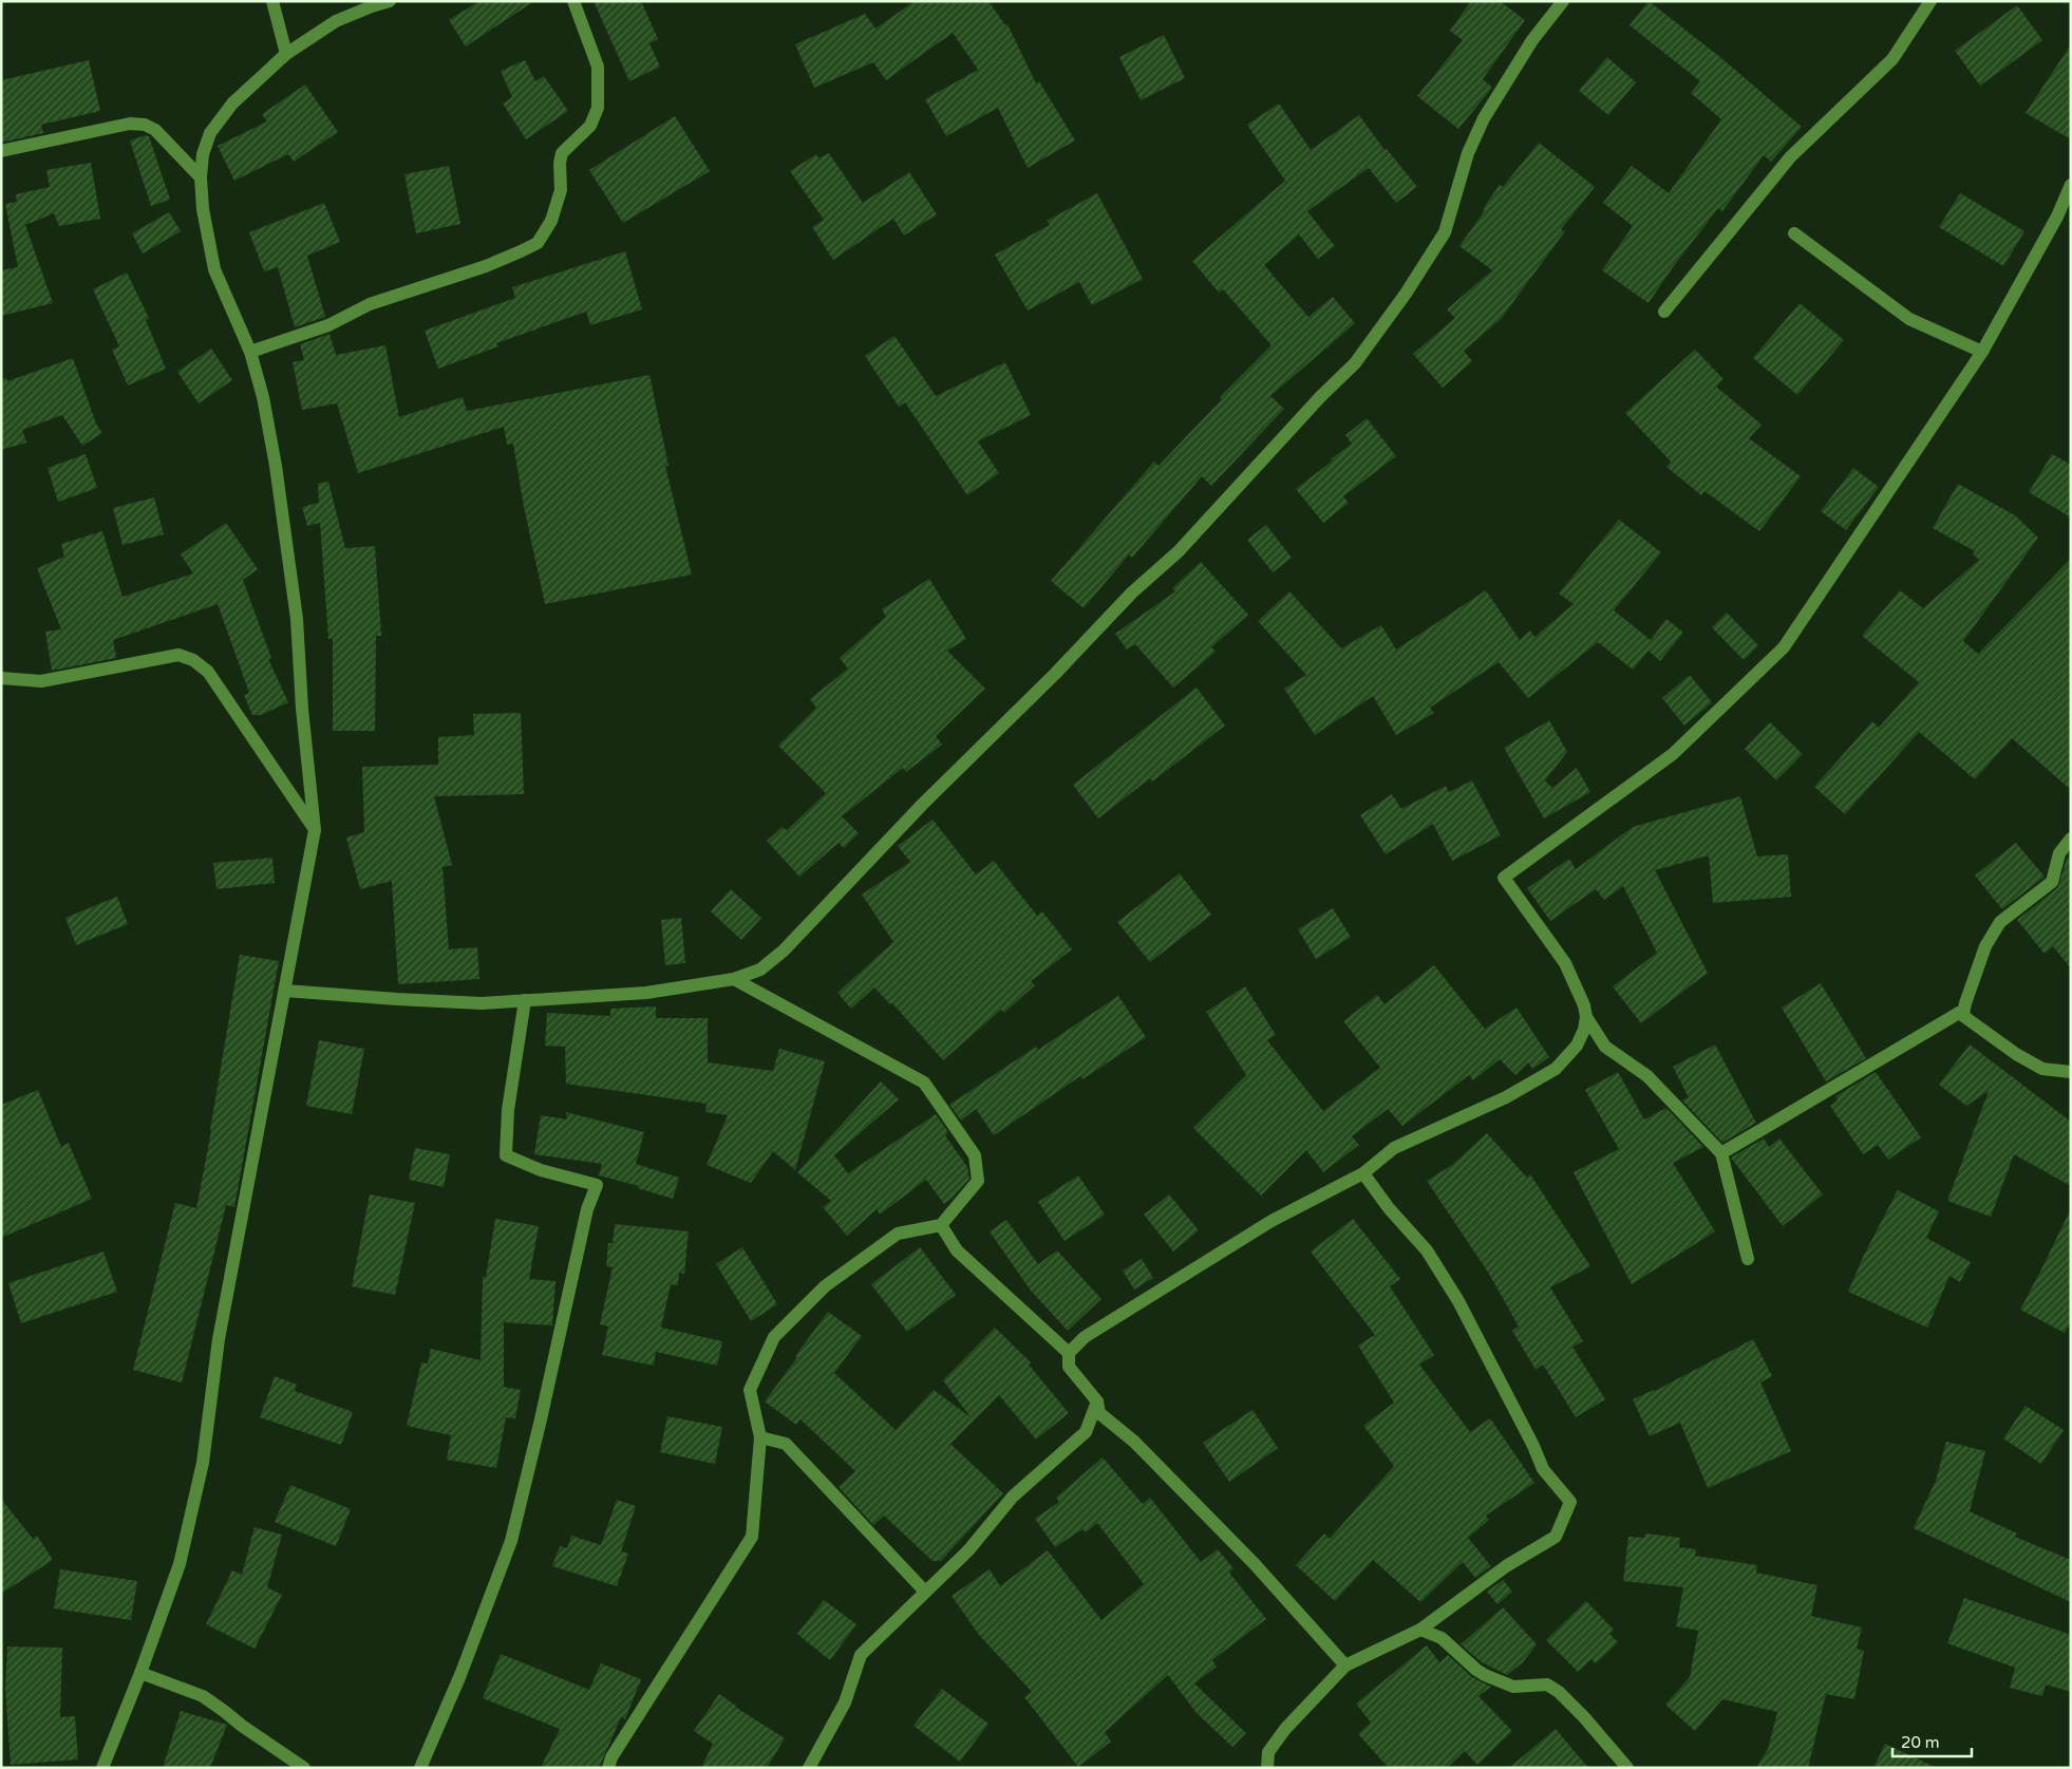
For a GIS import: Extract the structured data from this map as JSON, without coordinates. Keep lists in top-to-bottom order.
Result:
{
  "scale_bar": "20 m"
}
